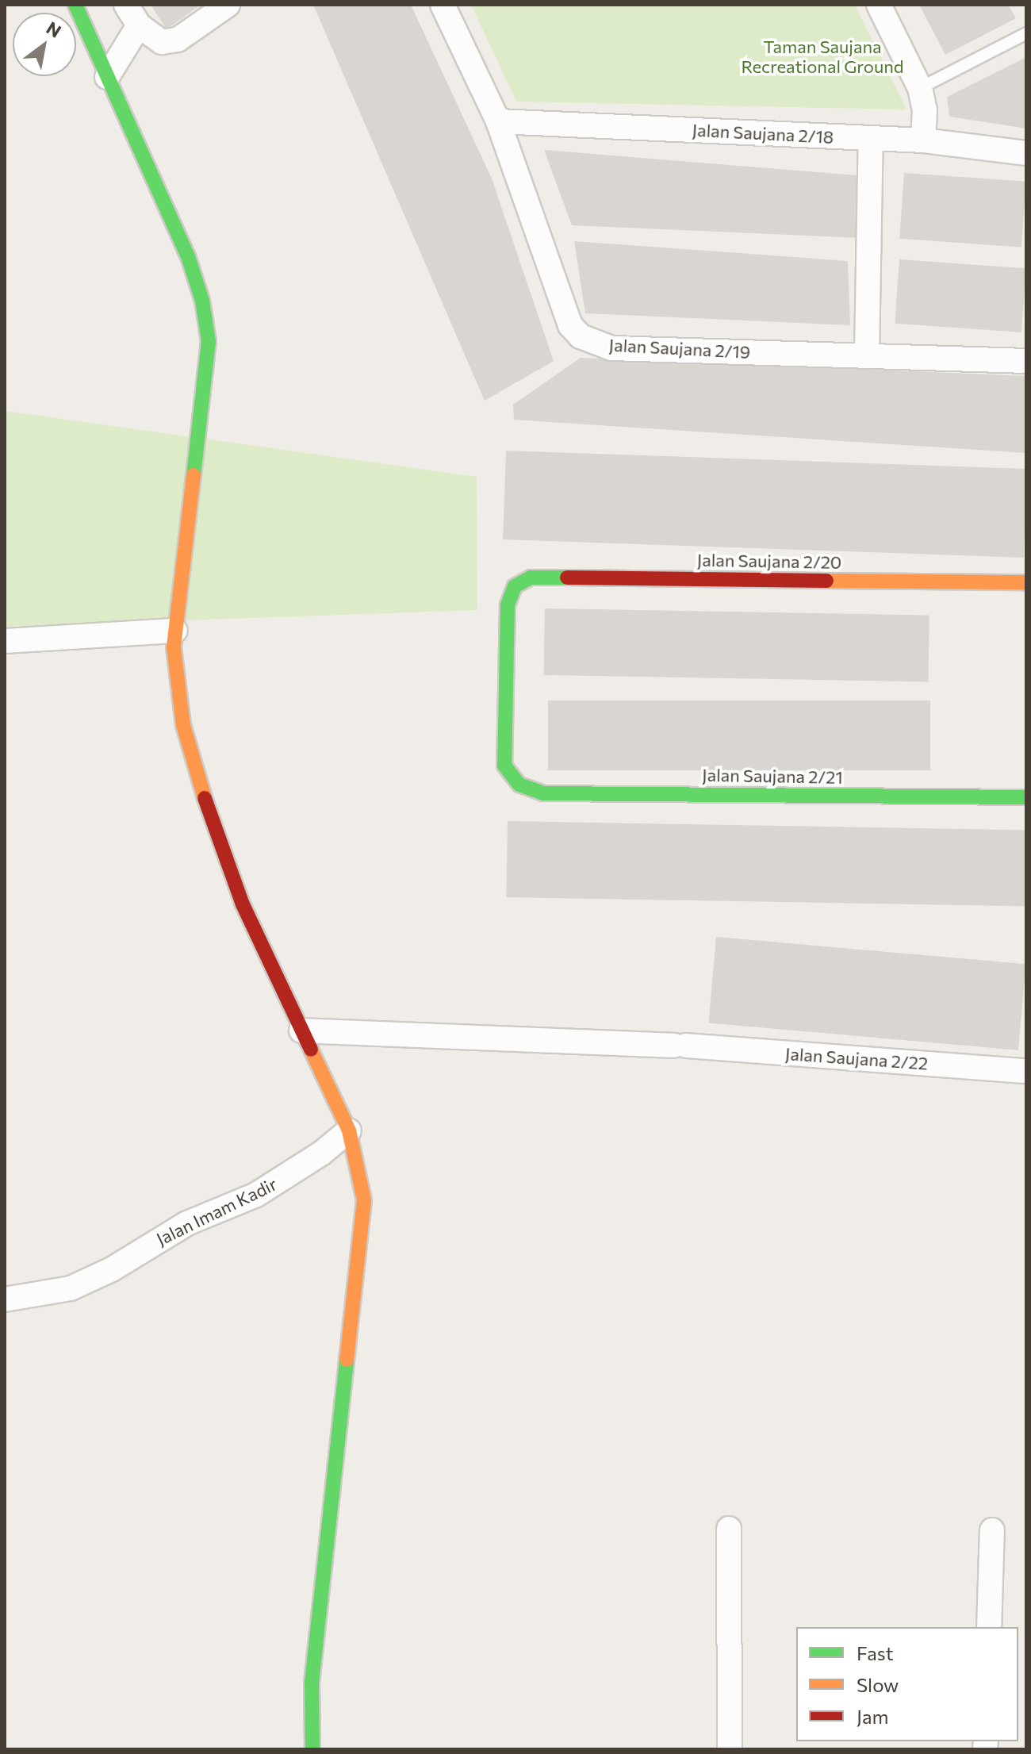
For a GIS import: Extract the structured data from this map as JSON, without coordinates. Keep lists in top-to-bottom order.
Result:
{
  "streets": {
    "street": [
      "Jalan Saujana 2/18",
      "Jalan Saujana 2/19",
      "Jalan Saujana 2/20",
      "Jalan Saujana 2/21",
      "Jalan Saujana 2/22",
      "Jalan Imam Kadir"
    ]
  },
  "crossings": [
    ["Jalan Saujana 2/18", "Jalan Saujana 2/19"],
    ["Jalan Saujana 2/20", "Jalan Saujana 2/21"]
  ],
  "parks": ["Taman Saujana Recreational Ground"],
  "legend": ["Fast", "Slow", "Jam"],
  "north": "top right"
}
